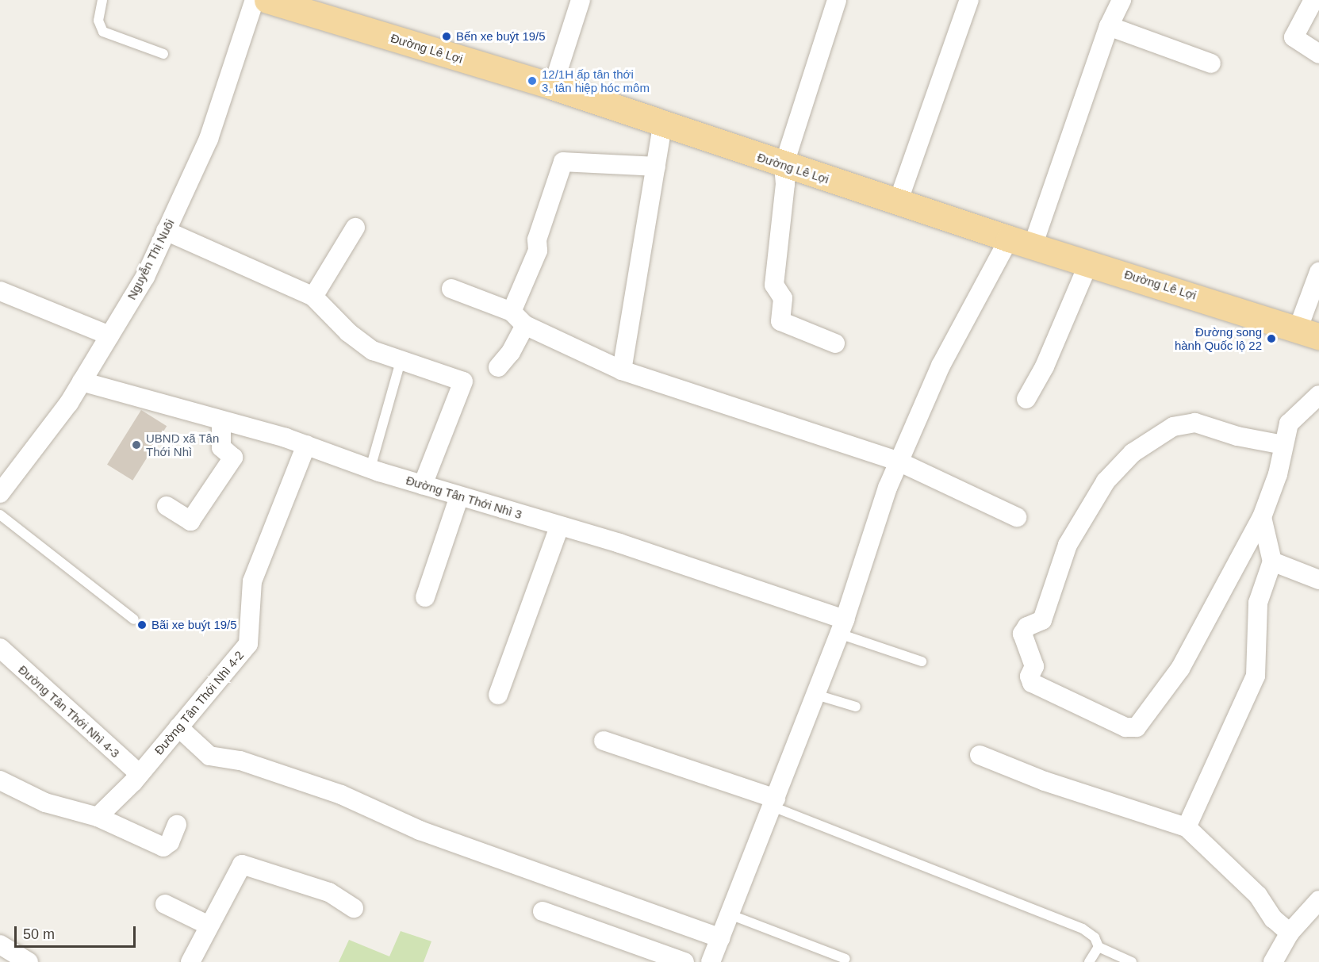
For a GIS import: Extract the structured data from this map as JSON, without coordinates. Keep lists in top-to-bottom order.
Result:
{
  "streets": {
    "main road": ["Đường Lê Lợi"],
    "street": [
      "Nguyễn Thị Nuôi",
      "Đường Tân Thới Nhì 3",
      "Đường Tân Thới Nhì 4-2",
      "Đường Tân Thới Nhì 4-3"
    ]
  },
  "crossings": [
    ["Nguyễn Thị Nuôi", "Đường Tân Thới Nhì 3"],
    ["Đường Tân Thới Nhì 3", "Đường Tân Thới Nhì 4-2"],
    ["Đường Tân Thới Nhì 4-2", "Đường Tân Thới Nhì 4-3"]
  ],
  "places": [
    "Bến xe buýt 19/5",
    "12/1H ấp tân thới 3, tân hiệp hóc môm",
    "Đường song hành Quốc lộ 22",
    "UBND xã Tân Thới Nhì",
    "Bãi xe buýt 19/5"
  ],
  "scale_bar": "50 m"
}
